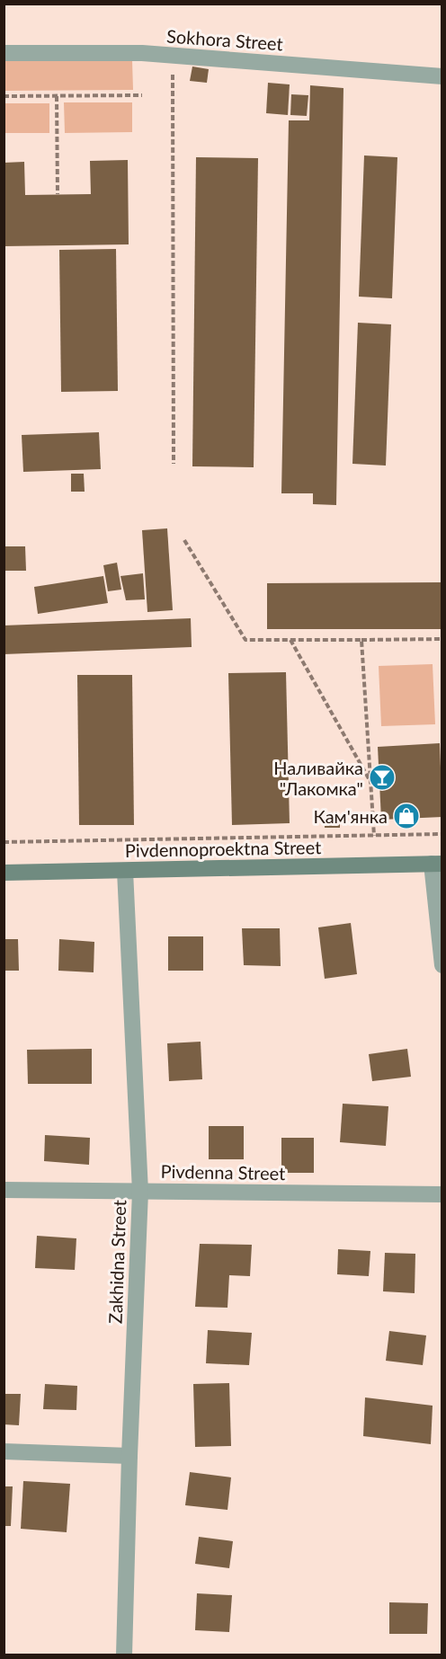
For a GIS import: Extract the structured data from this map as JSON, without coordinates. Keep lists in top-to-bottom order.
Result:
{
  "streets": {
    "main road": ["Pivdennoproektna Street"],
    "street": ["Sokhora Street", "Pivdenna Street", "Zakhidna Street"]
  },
  "crossings": [
    ["Pivdennoproektna Street", "Zakhidna Street"],
    ["Pivdenna Street", "Zakhidna Street"]
  ],
  "places": {
    "bar": ["Наливайка \"Лакомка\""],
    "shop": ["Кам'янка"]
  }
}
